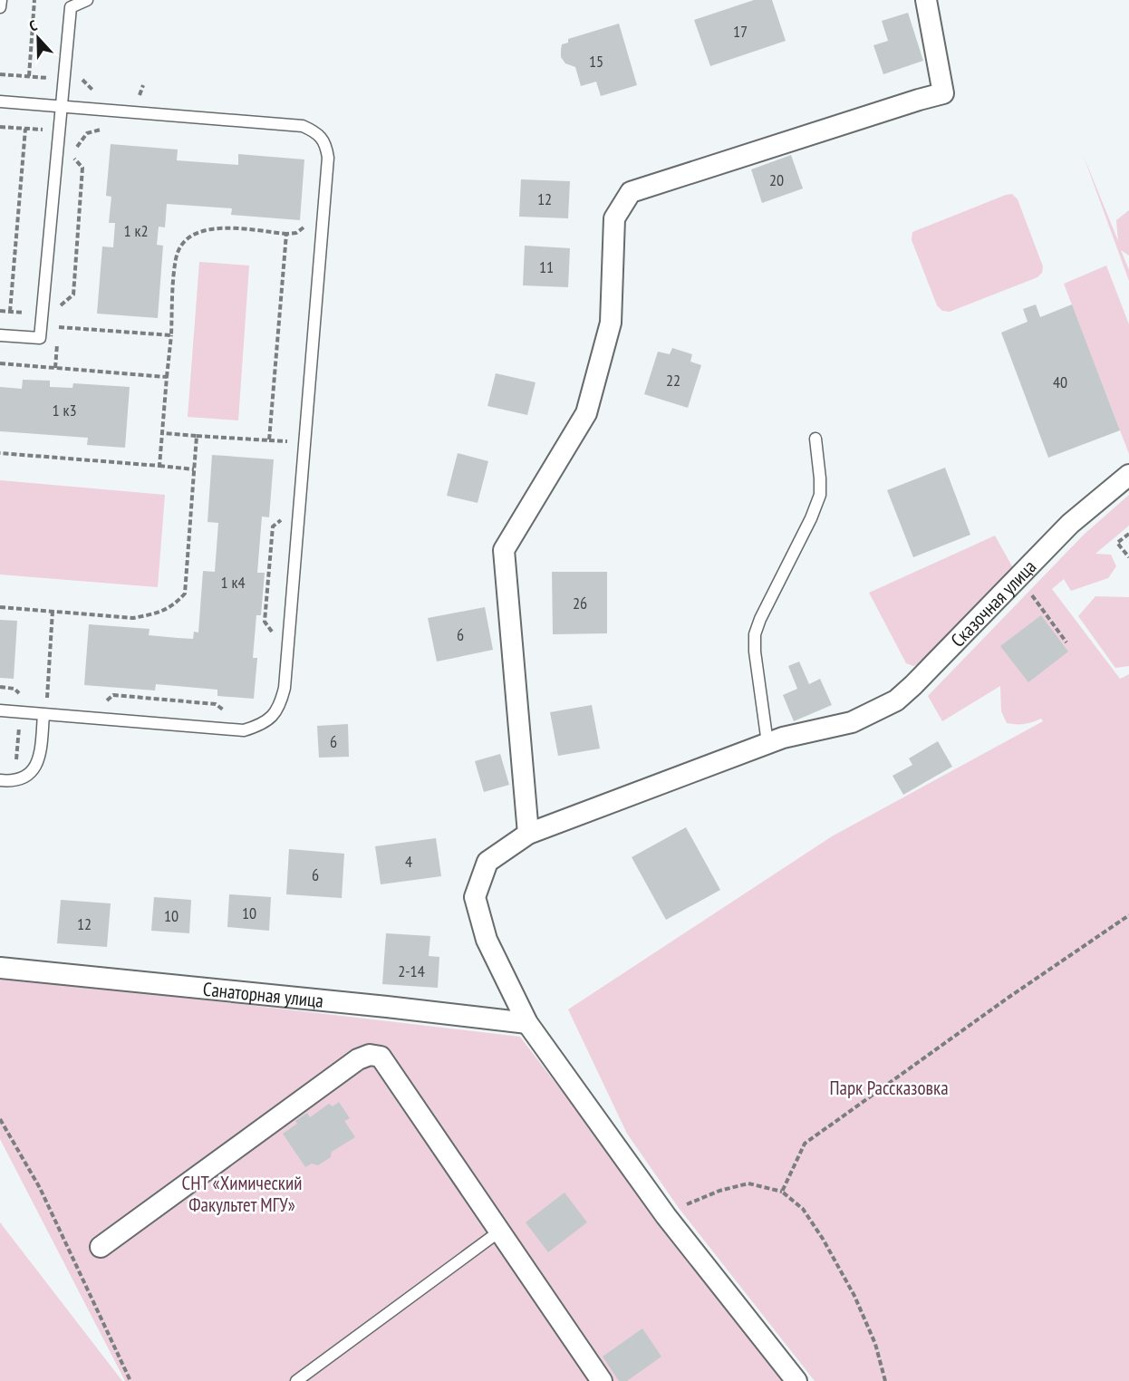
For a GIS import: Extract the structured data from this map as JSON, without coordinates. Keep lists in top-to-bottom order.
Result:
{
  "streets": {
    "street": ["Сказочная улица", "Санаторная улица"]
  },
  "crossings": [
    ["Сказочная улица", "Санаторная улица"]
  ],
  "parks": ["Парк Рассказовка", "СНТ «Химический Факультет МГУ»"],
  "house_numbers": [
    "17",
    "15",
    "20",
    "12",
    "1 к2",
    "11",
    "22",
    "40",
    "1 к3",
    "1 к4",
    "26",
    "6",
    "6",
    "4",
    "6",
    "10",
    "10",
    "12",
    "2-14"
  ],
  "north": "top"
}
